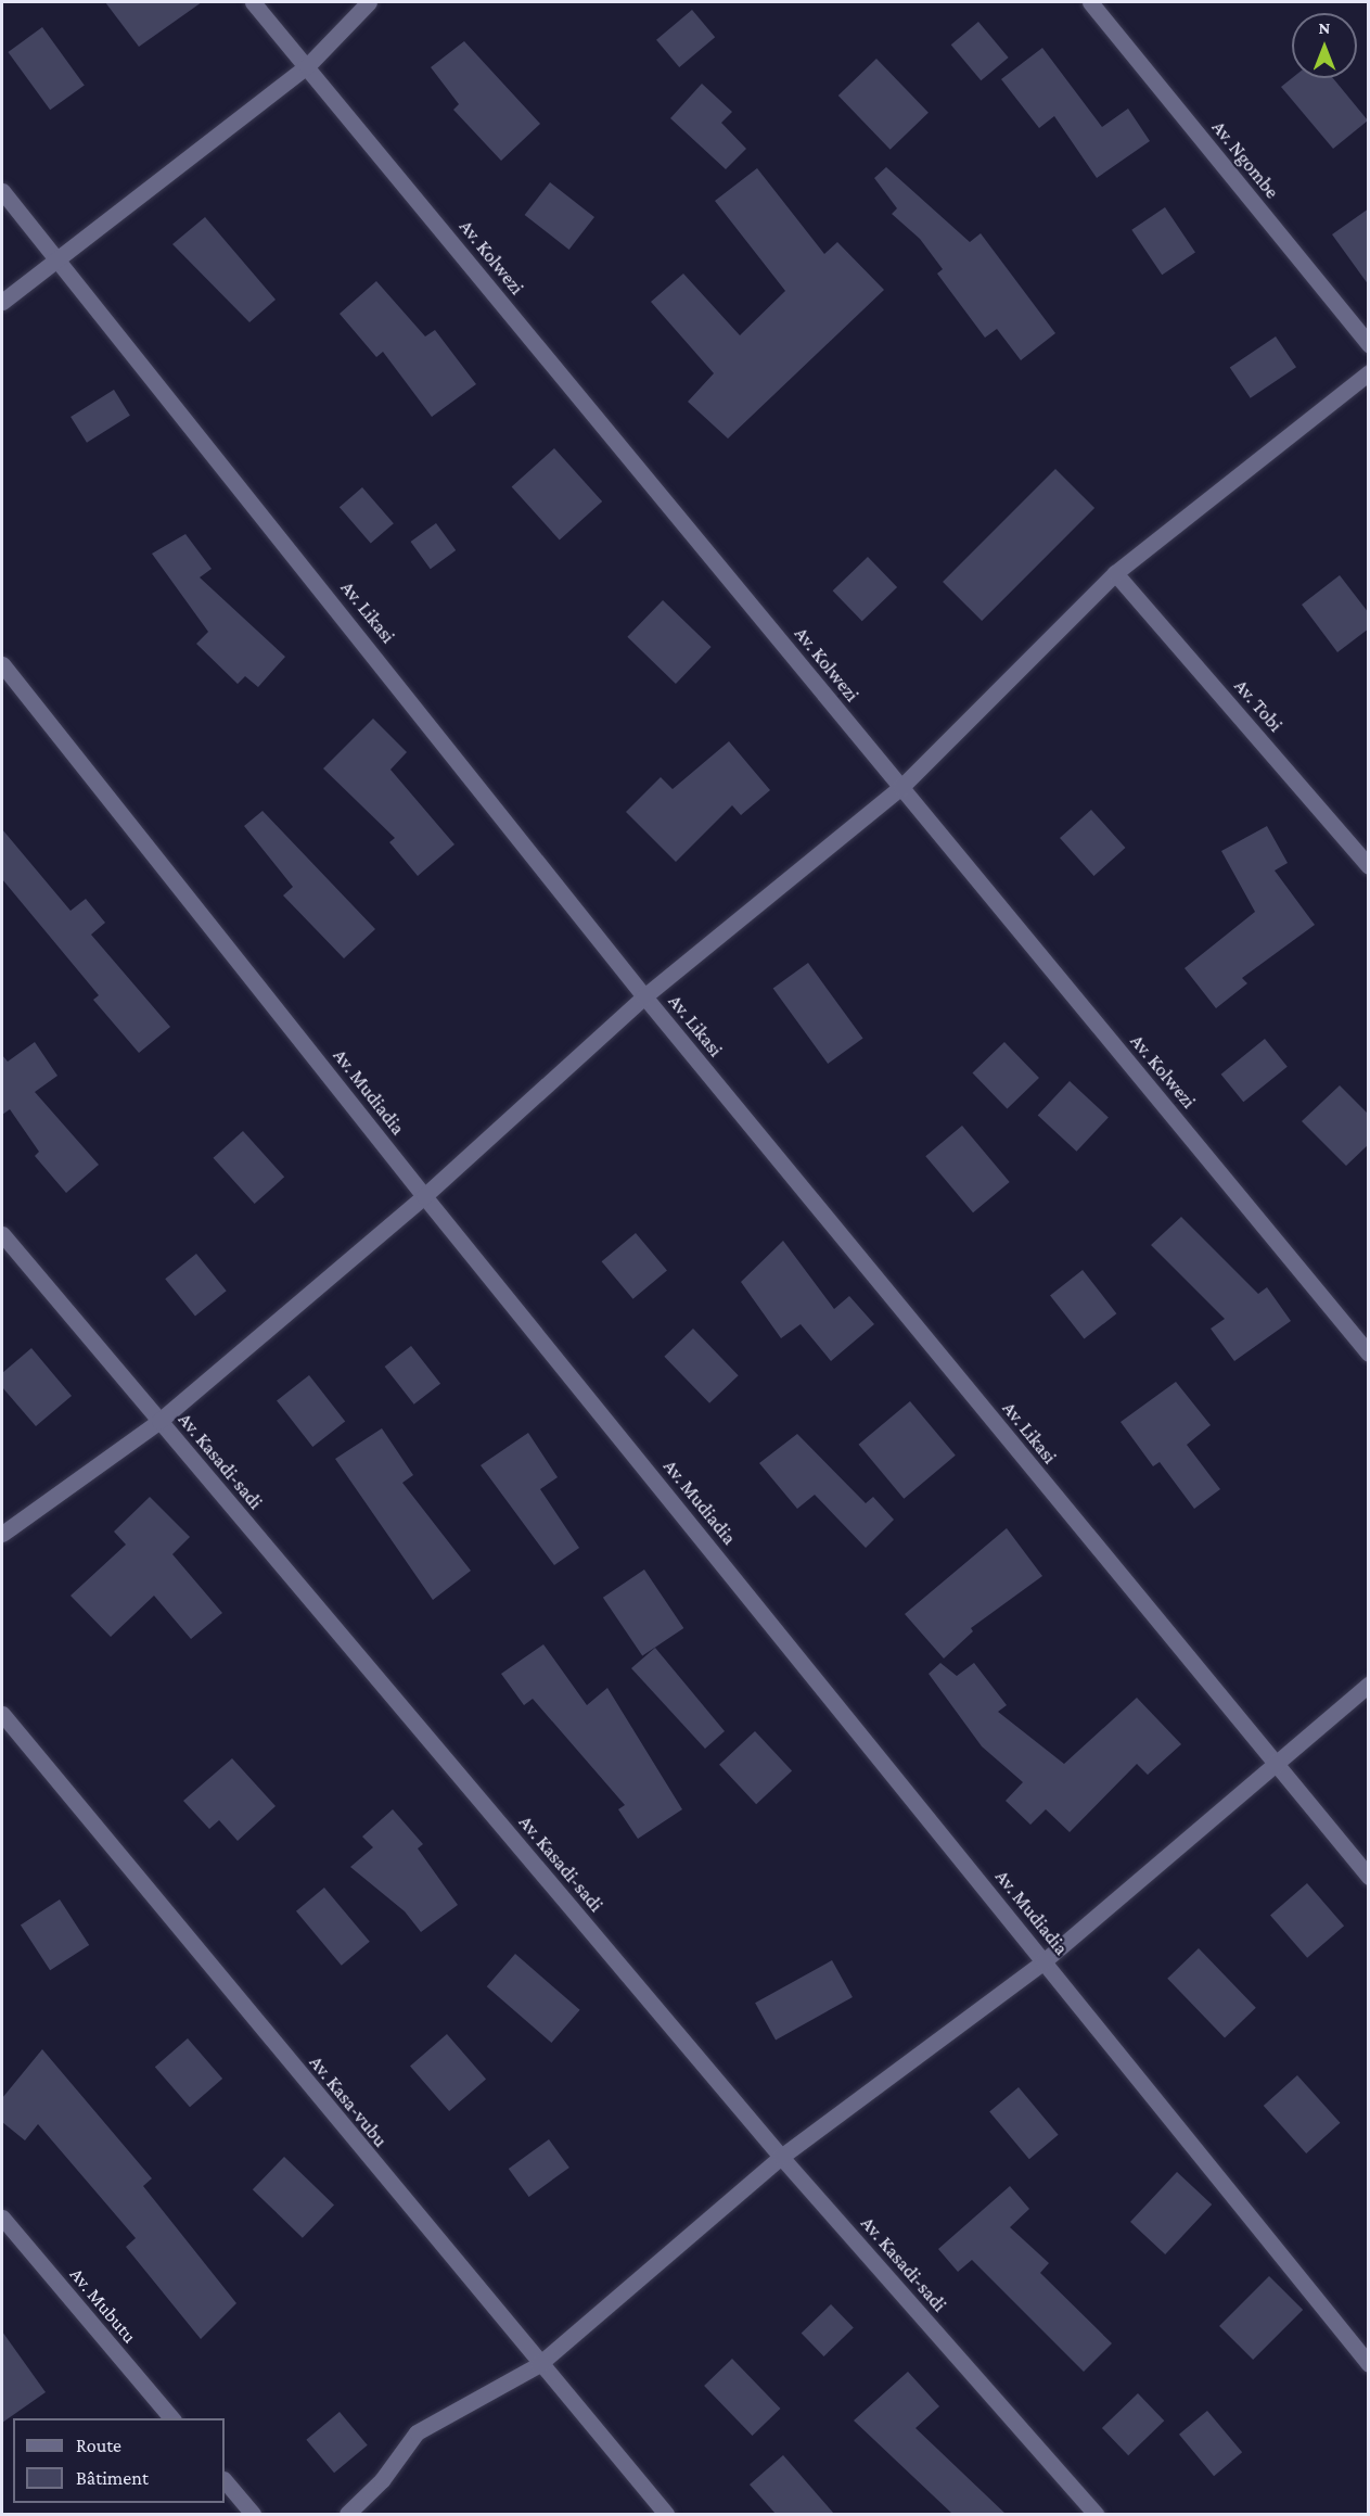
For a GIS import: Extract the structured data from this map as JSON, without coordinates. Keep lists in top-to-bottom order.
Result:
{
  "streets": {
    "street": [
      "Av. Ngombe",
      "Av. Kolwezi",
      "Av. Likasi",
      "Av. Tobi",
      "Av. Mudiadia",
      "Av. Kasadi-sadi",
      "Av. Kasa-vubu",
      "Av. Mubutu"
    ]
  },
  "legend": ["Route", "Bâtiment"],
  "north": "top"
}
